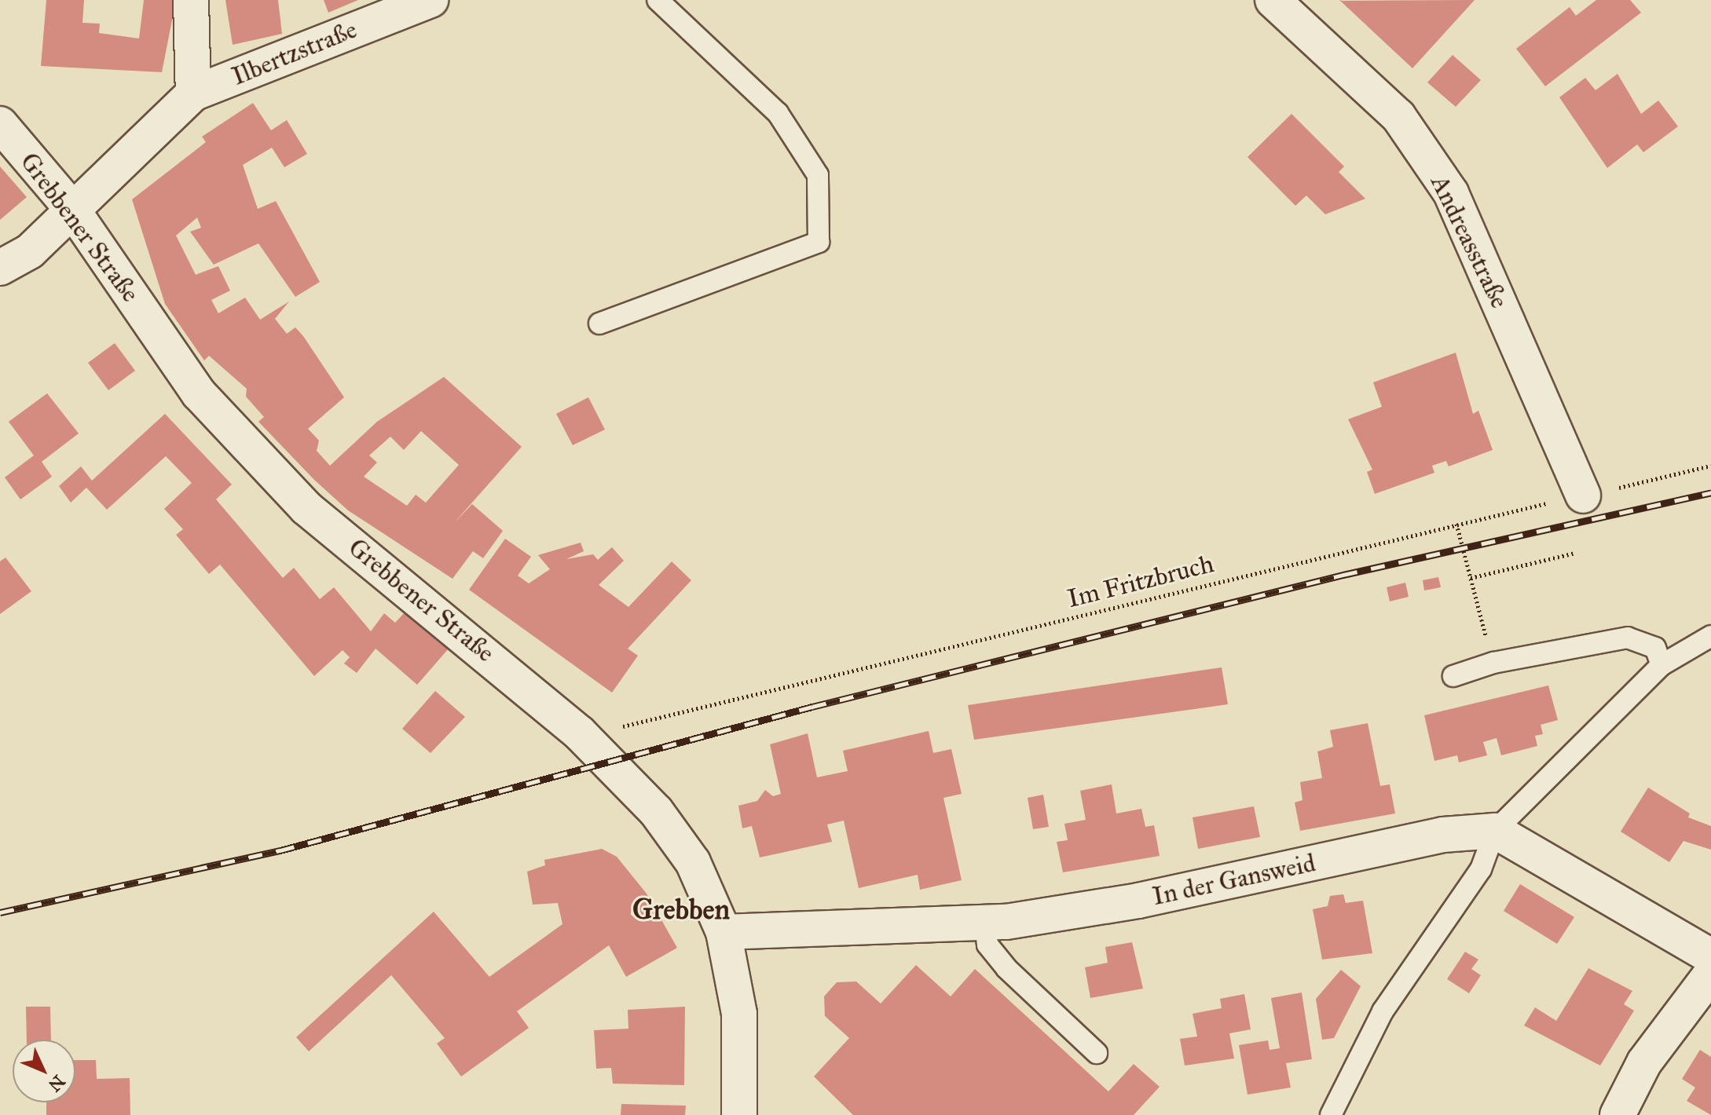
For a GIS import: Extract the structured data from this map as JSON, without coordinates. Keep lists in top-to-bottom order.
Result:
{
  "streets": {
    "street": [
      "Ilbertzstraße",
      "Grebbener Straße",
      "Andreasstraße",
      "In der Gansweid"
    ],
    "path": ["Im Fritzbruch"]
  },
  "crossings": [
    ["Grebbener Straße", "Im Fritzbruch"],
    ["Grebbener Straße", "In der Gansweid"],
    ["Andreasstraße", "Im Fritzbruch"]
  ],
  "districts": ["Grebben"],
  "north": "bottom right"
}
